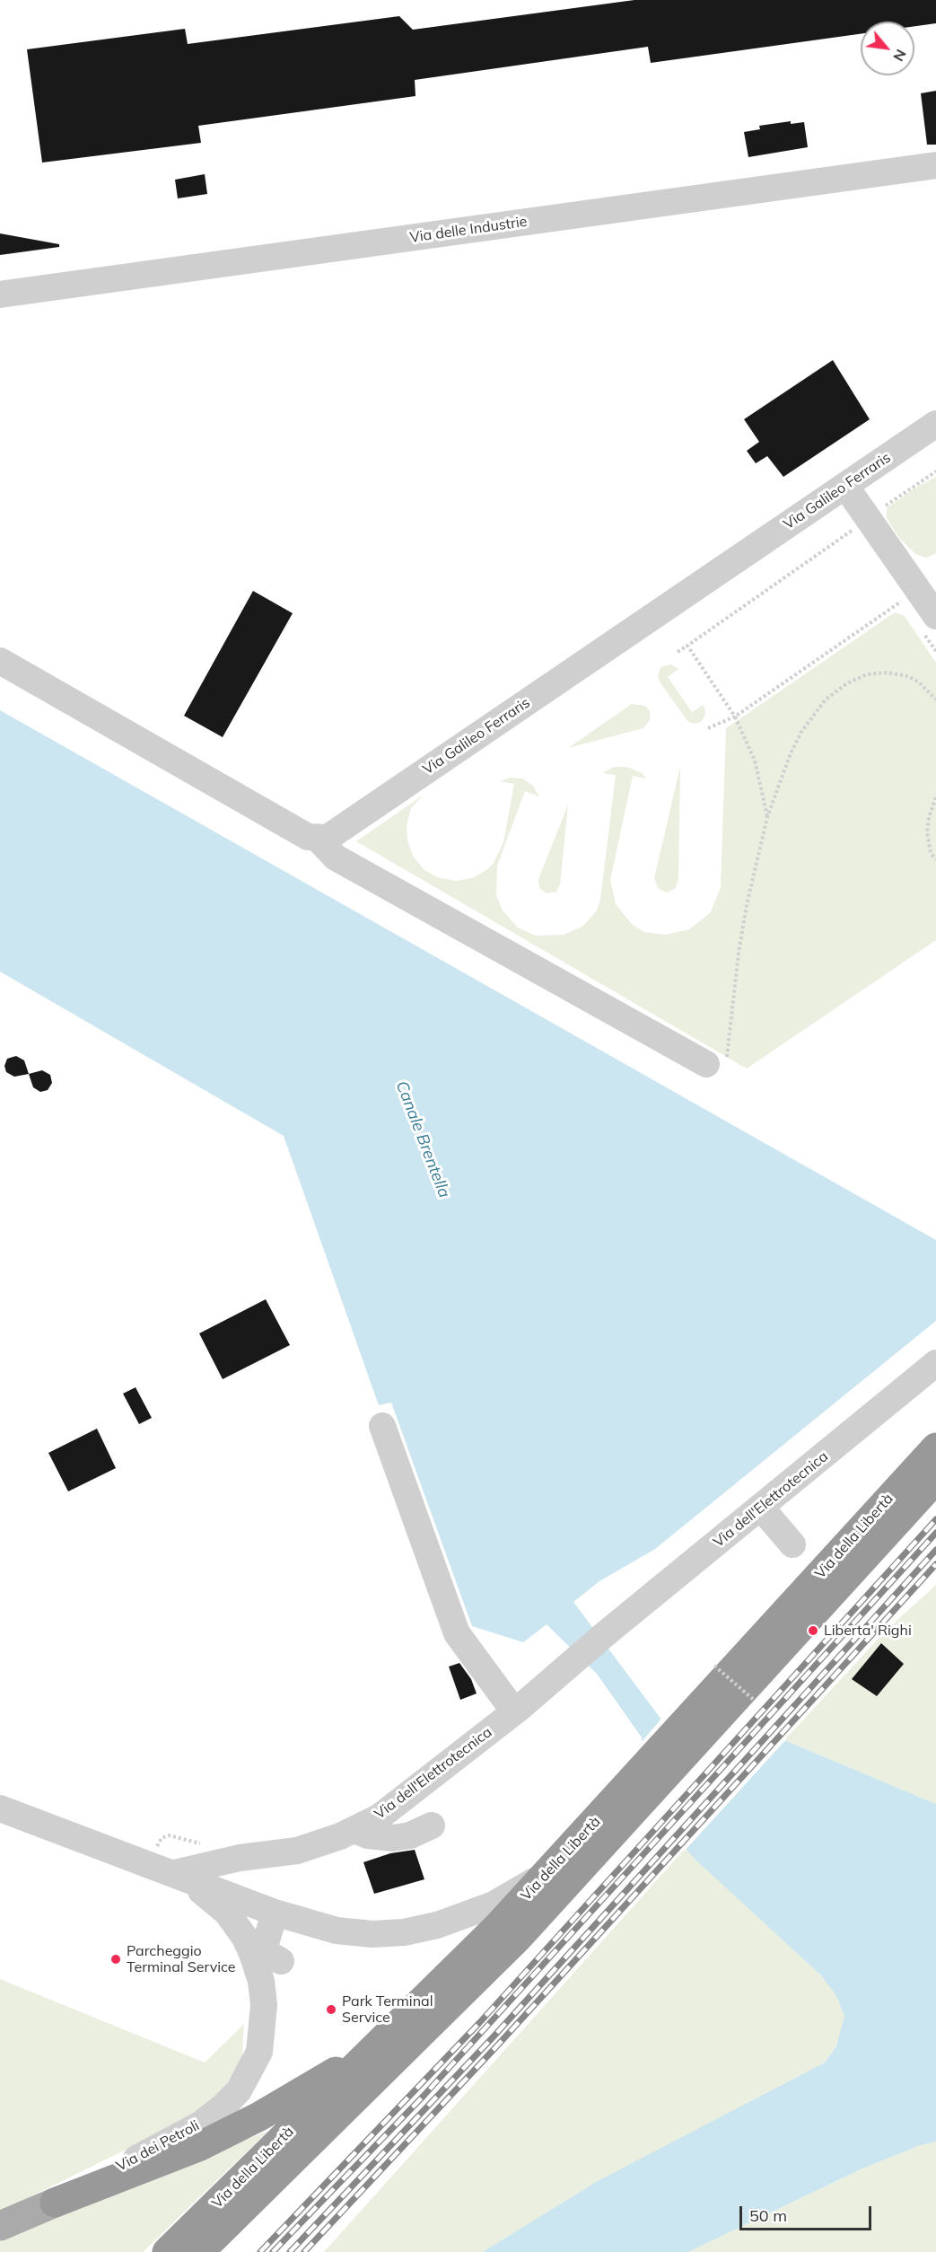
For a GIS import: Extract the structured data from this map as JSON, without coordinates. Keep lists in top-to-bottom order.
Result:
{
  "streets": {
    "highway": ["Via della Libertà"],
    "street": [
      "Via delle Industrie",
      "Via Galileo Ferraris",
      "Via dell'Elettrotecnica",
      "Via dei Petroli"
    ]
  },
  "water": ["Canale Brentella"],
  "places": ["Liberta' Righi", "Parcheggio Terminal Service", "Park Terminal Service"],
  "scale_bar": "50 m",
  "north": "bottom right"
}
